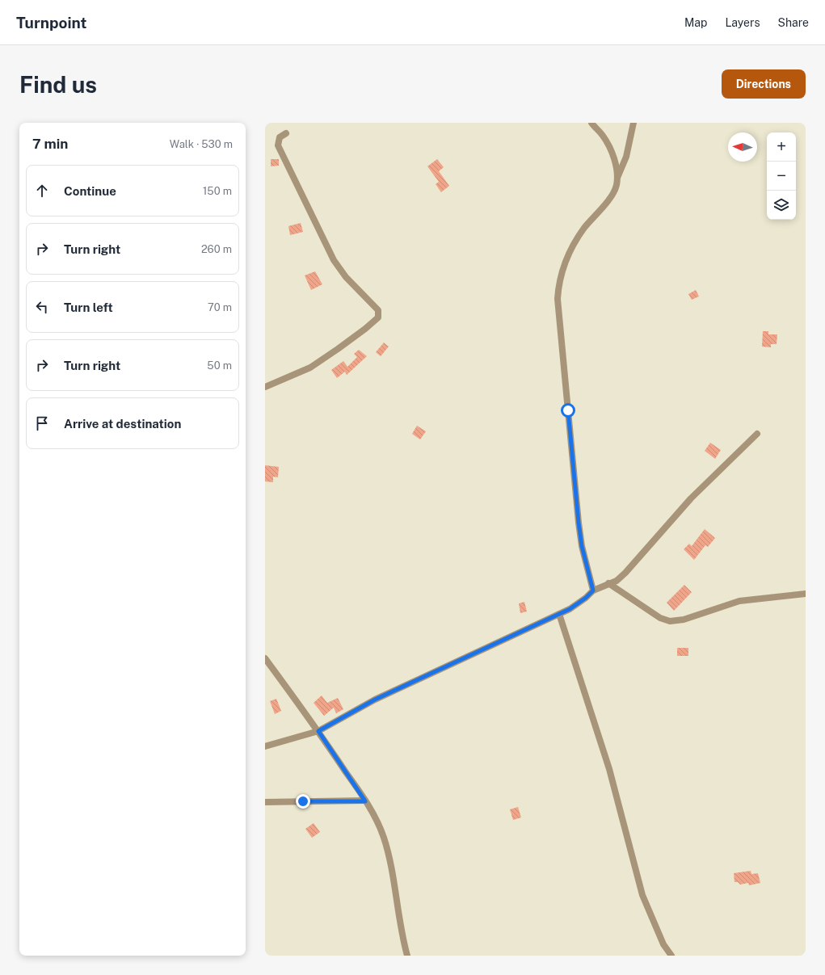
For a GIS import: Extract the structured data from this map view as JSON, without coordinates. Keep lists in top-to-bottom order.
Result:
{
  "north": "left",
  "page": {
    "header": "Turnpoint",
    "nav": ["Map", "Layers", "Share"],
    "buttons": "Directions",
    "title": "Find us",
    "heading": ["7 min", "Walk · 530 m"],
    "map_buttons": ["+", "−"],
    "list": [
      ["Continue", "150 m"],
      ["Turn right", "260 m"],
      ["Turn left", "70 m"],
      ["Turn right", "50 m"],
      "Arrive at destination"
    ]
  }
}
